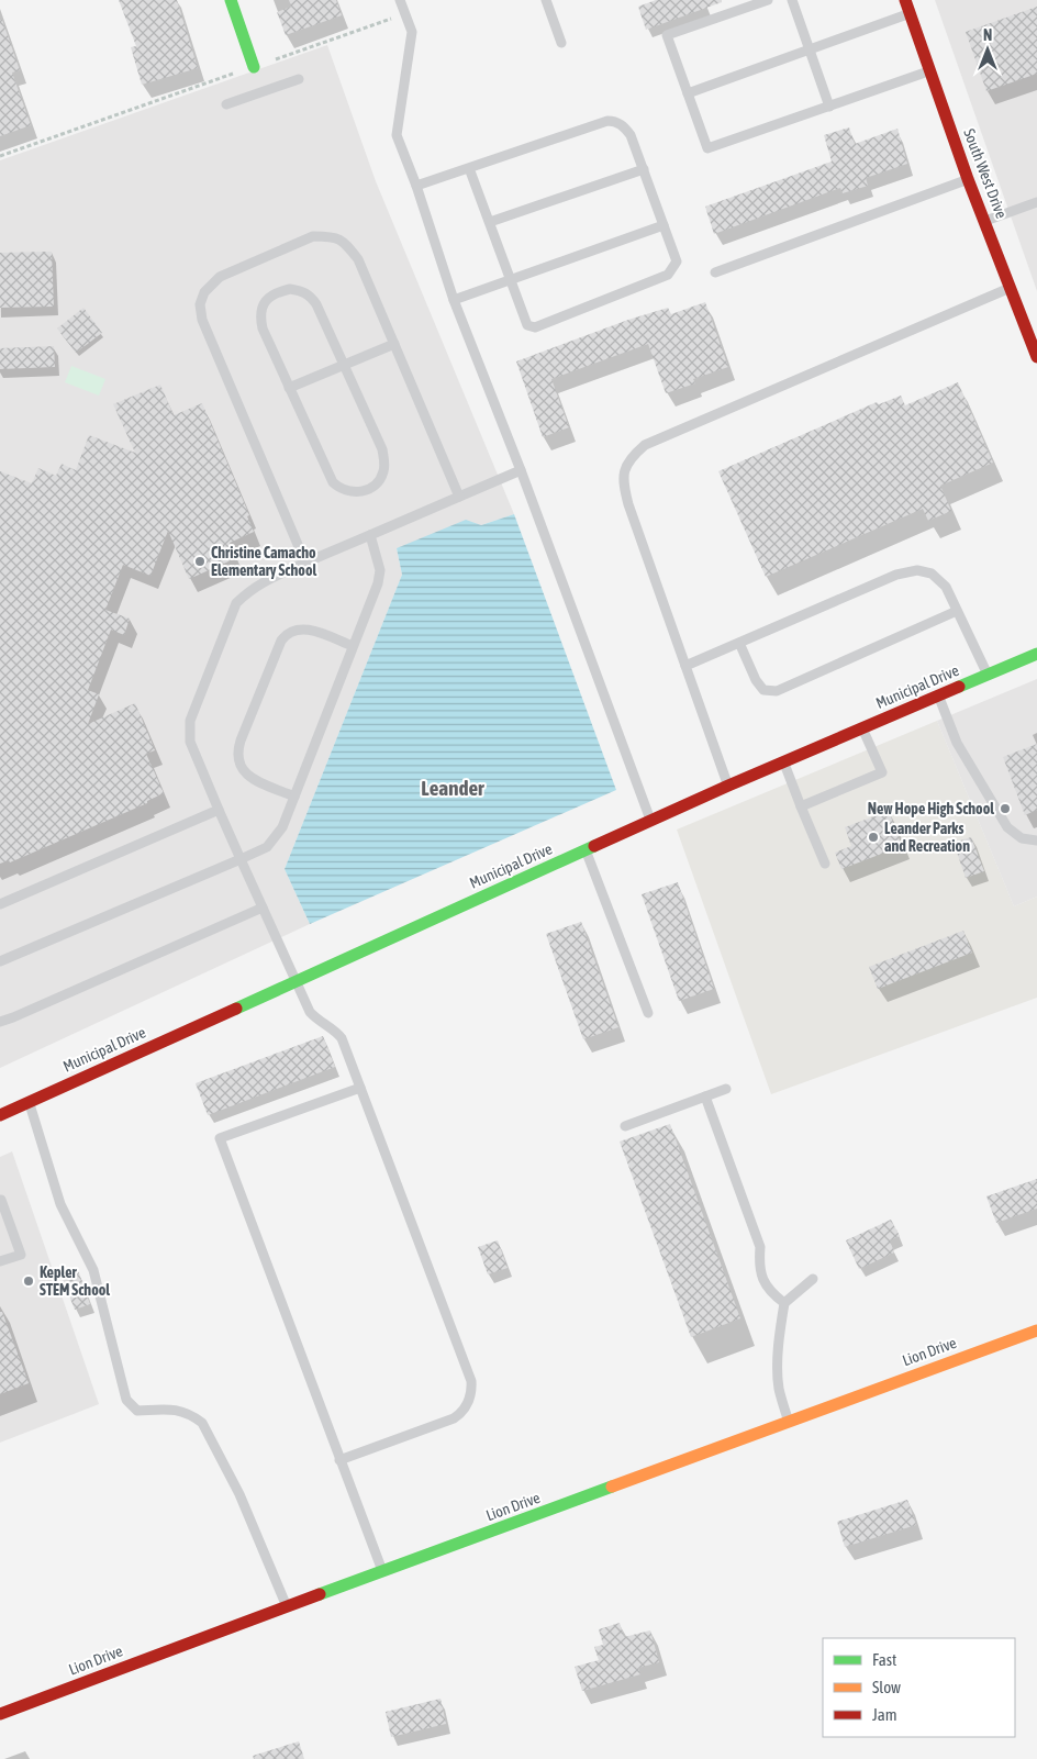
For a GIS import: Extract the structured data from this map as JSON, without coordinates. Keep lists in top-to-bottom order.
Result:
{
  "streets": {
    "street": ["South West Drive", "Municipal Drive", "Lion Drive"]
  },
  "districts": ["Leander"],
  "places": [
    "Christine Camacho Elementary School",
    "New Hope High School",
    "Leander Parks and Recreation",
    "Kepler STEM School"
  ],
  "legend": ["Fast", "Slow", "Jam"],
  "north": "top"
}
